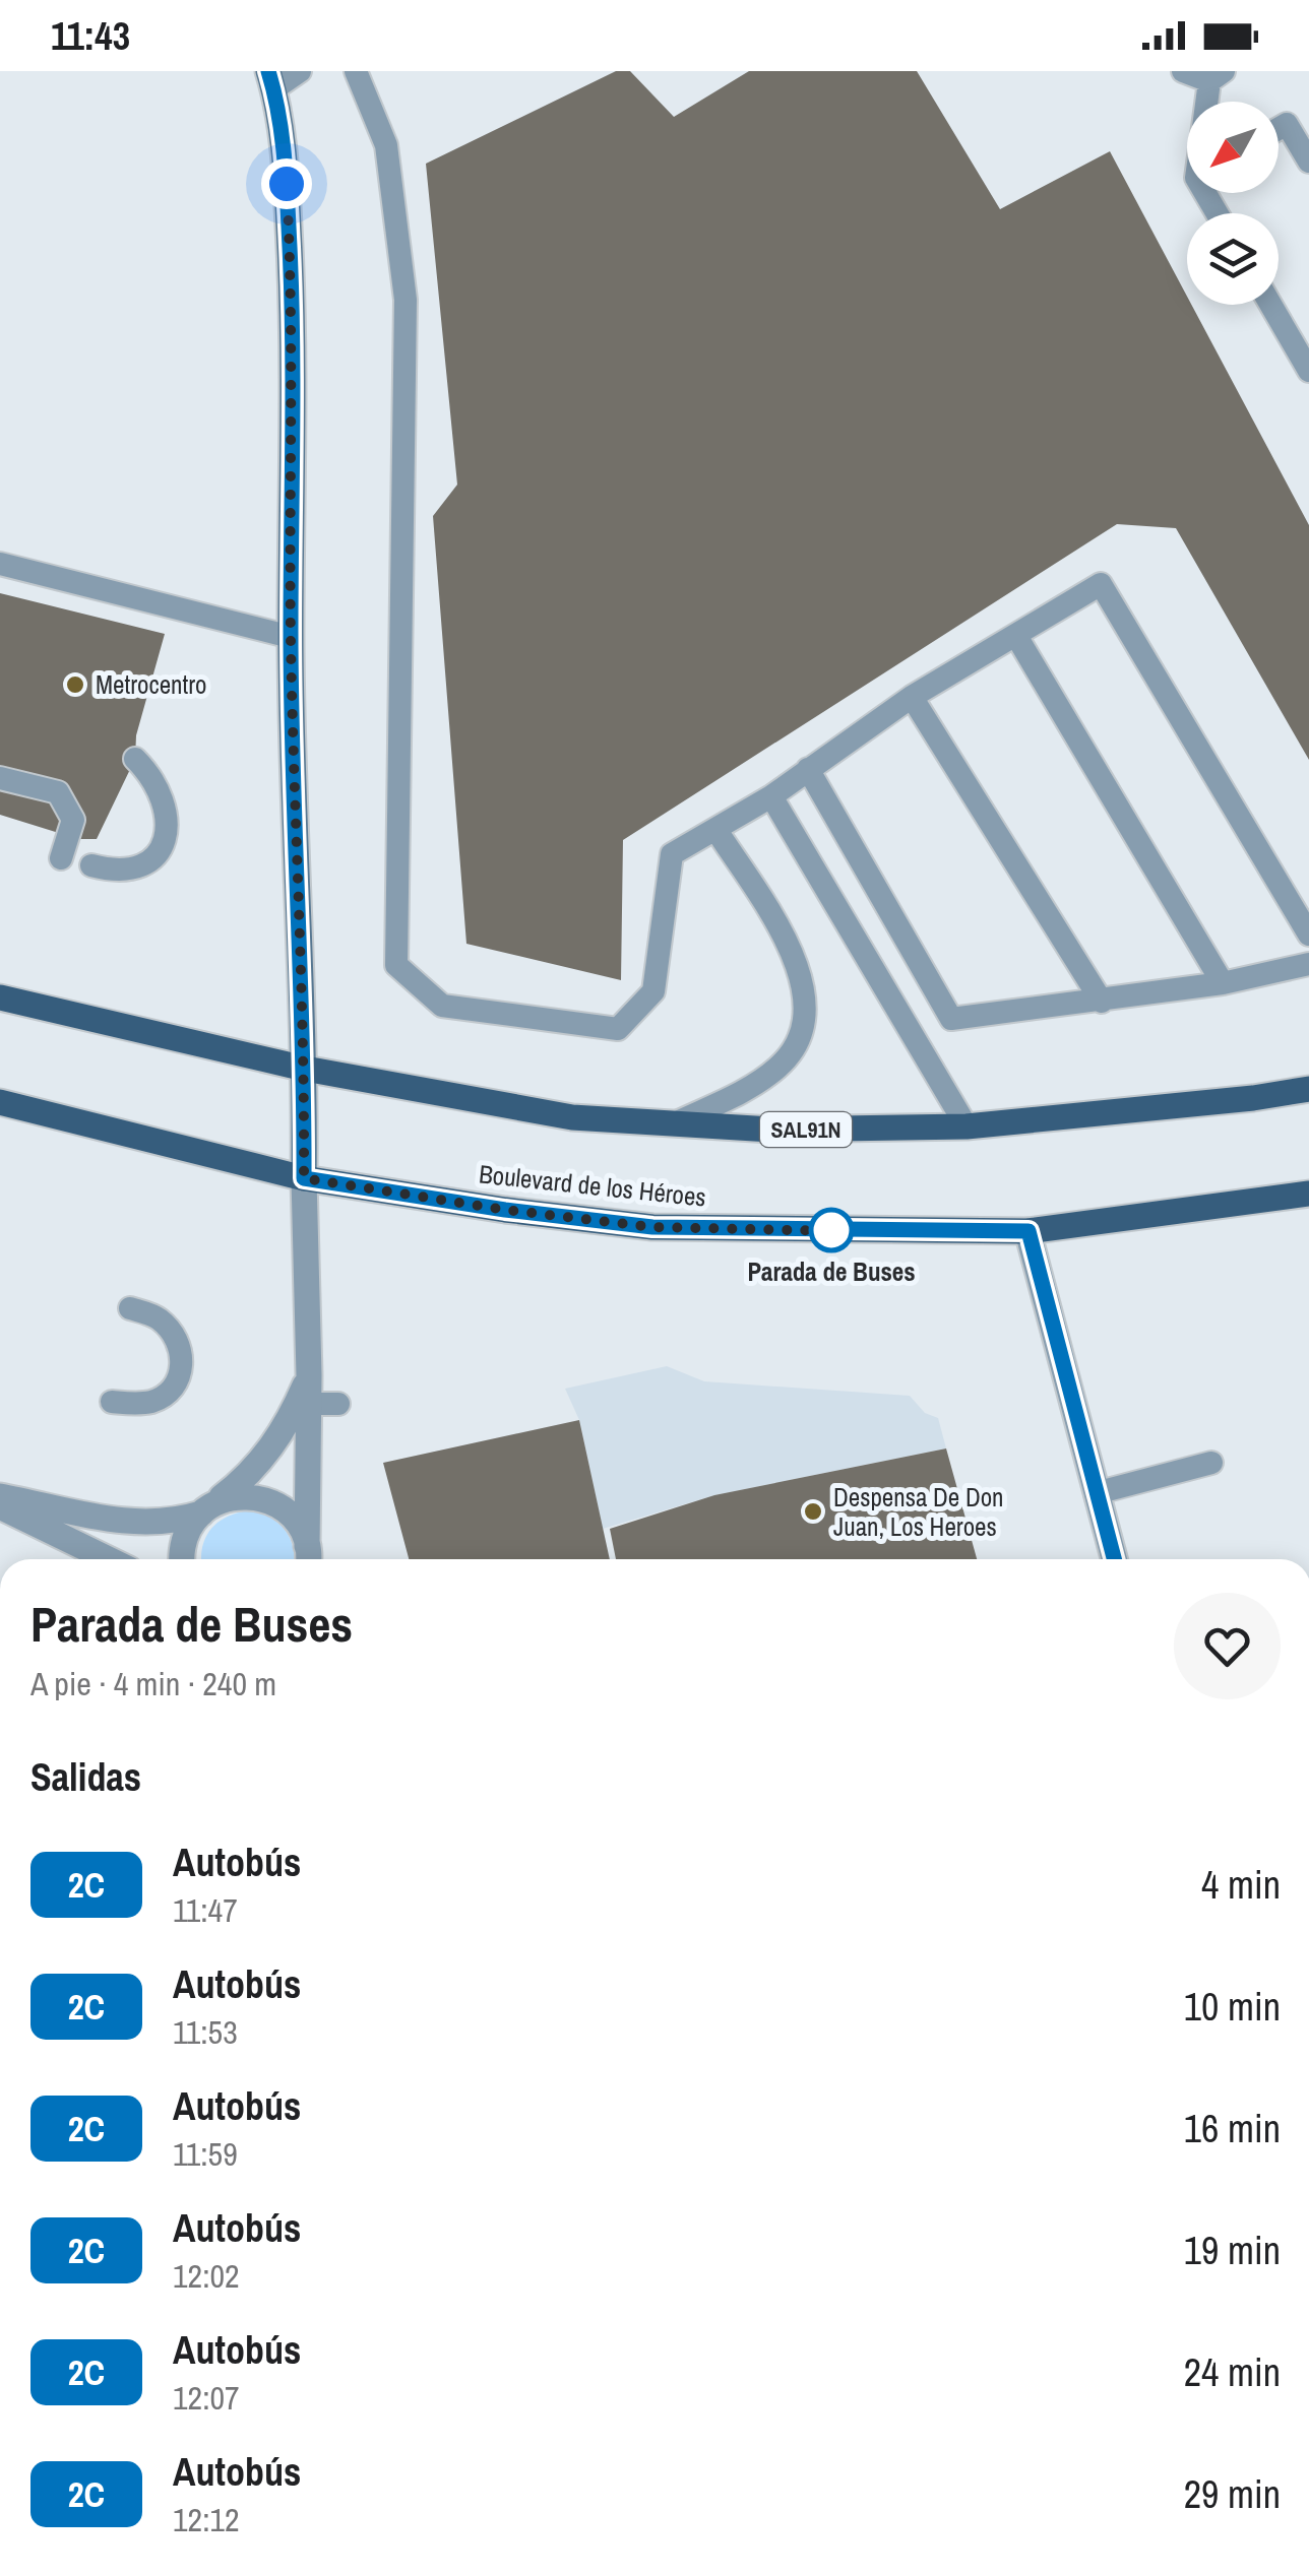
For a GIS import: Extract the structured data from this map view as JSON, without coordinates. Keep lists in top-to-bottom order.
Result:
{
  "streets": {
    "main road": ["SAL91N", "Boulevard de los Héroes"]
  },
  "places": ["Metrocentro", "Parada de Buses", "Despensa De Don Juan, Los Heroes"],
  "lines": ["bus line 2C"],
  "north": "bottom left",
  "page": {
    "status": "11:43",
    "heading": [
      ["Parada de Buses", "A pie · 4 min · 240 m"],
      "Salidas"
    ],
    "list": [
      {
        "mark": "2C",
        "name": "Autobús",
        "note": "11:47",
        "value": "4 min"
      },
      {
        "mark": "2C",
        "name": "Autobús",
        "note": "11:53",
        "value": "10 min"
      },
      {
        "mark": "2C",
        "name": "Autobús",
        "note": "11:59",
        "value": "16 min"
      },
      {
        "mark": "2C",
        "name": "Autobús",
        "note": "12:02",
        "value": "19 min"
      },
      {
        "mark": "2C",
        "name": "Autobús",
        "note": "12:07",
        "value": "24 min"
      },
      {
        "mark": "2C",
        "name": "Autobús",
        "note": "12:12",
        "value": "29 min"
      }
    ]
  }
}
